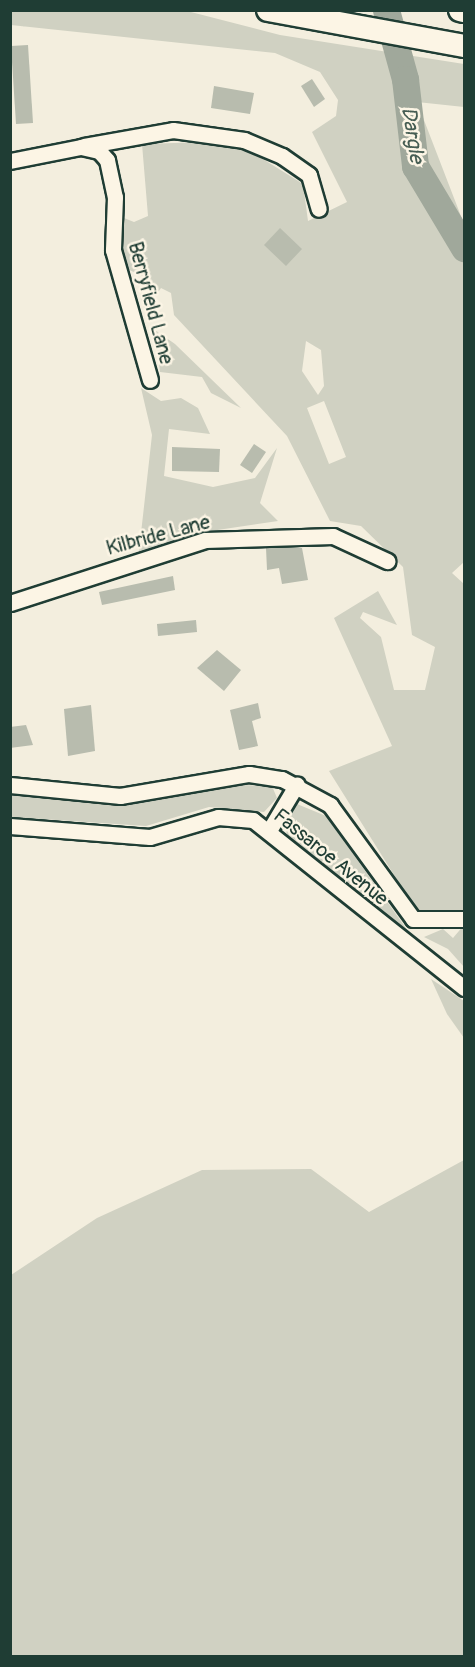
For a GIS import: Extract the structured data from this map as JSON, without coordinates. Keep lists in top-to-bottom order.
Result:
{
  "streets": {
    "street": ["Berryfield Lane", "Kilbride Lane", "Fassaroe Avenue"]
  },
  "water": ["Dargle"]
}
